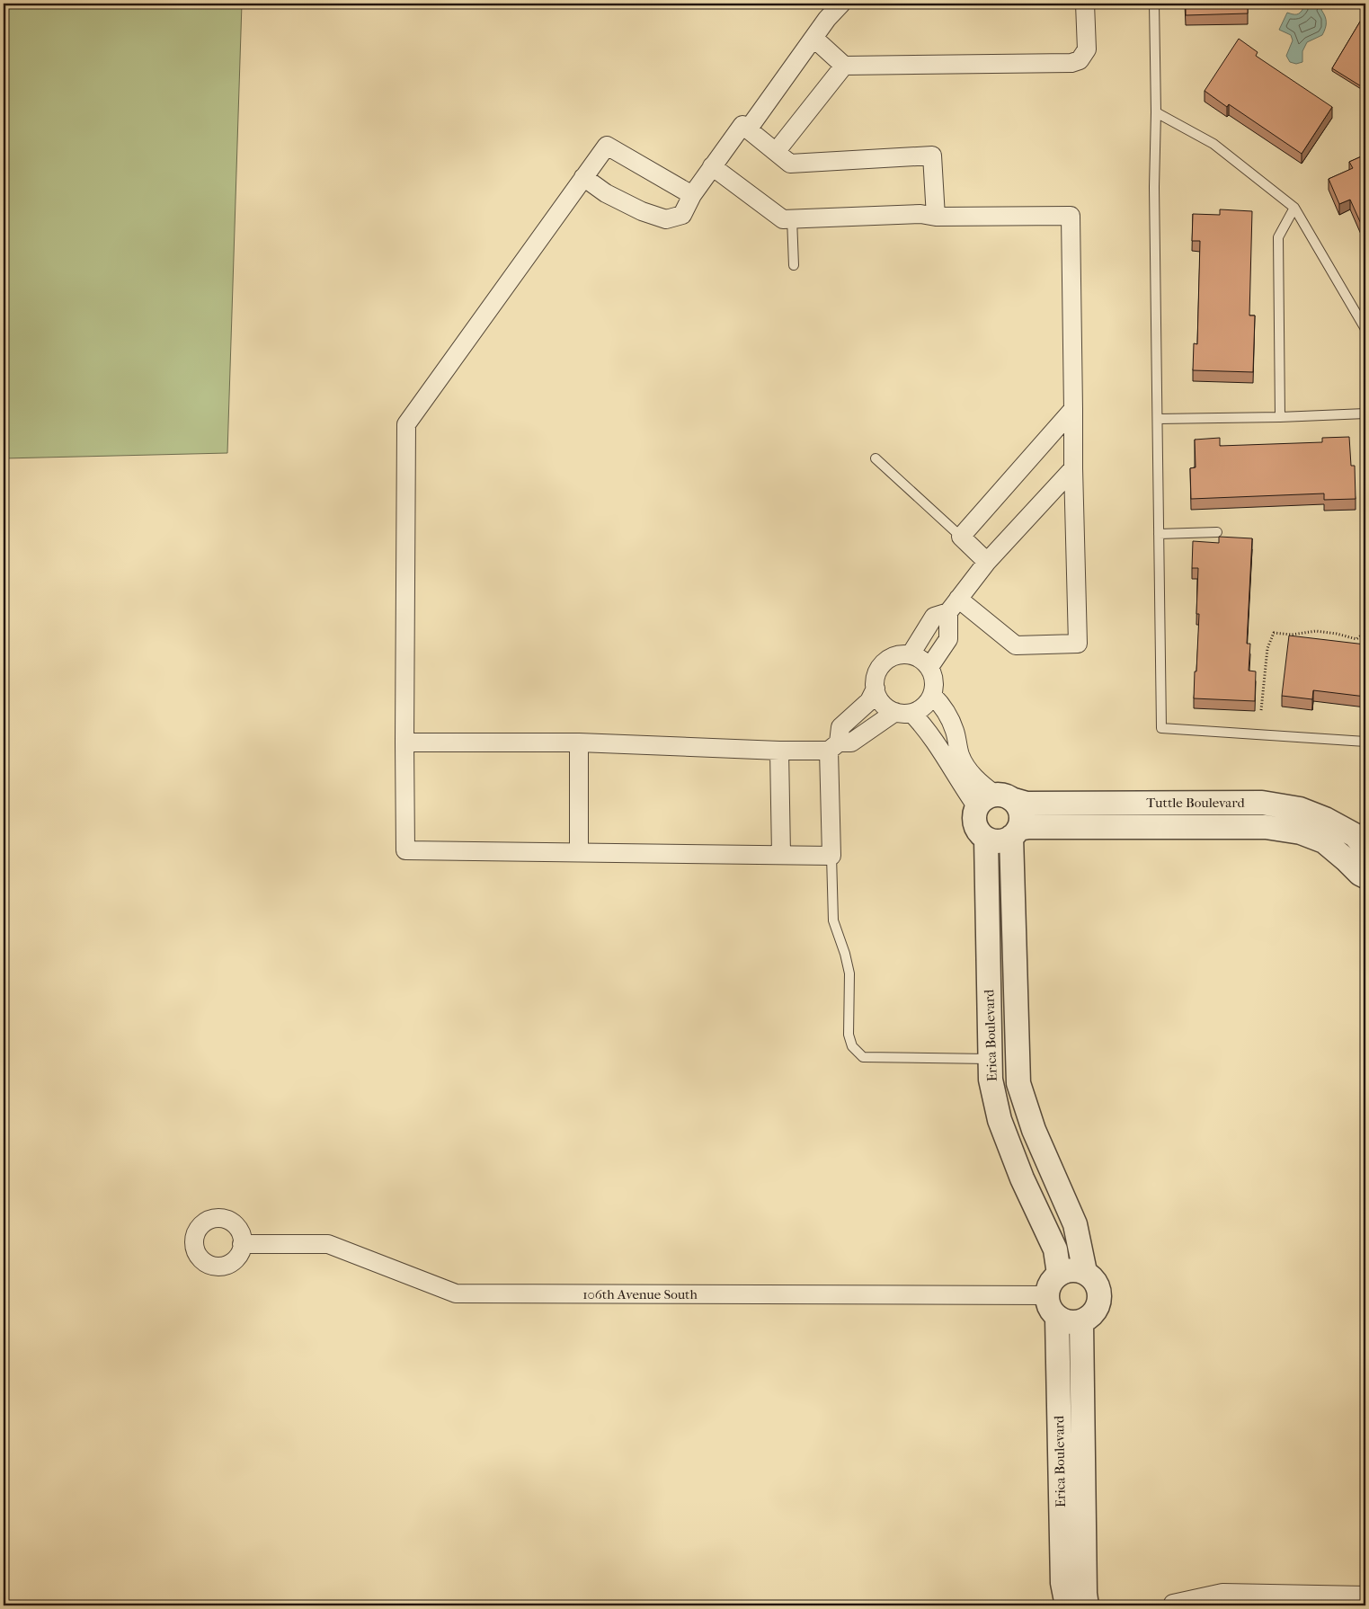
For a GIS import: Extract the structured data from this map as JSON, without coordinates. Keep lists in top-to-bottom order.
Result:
{
  "streets": {
    "street": ["Tuttle Boulevard", "Erica Boulevard", "106th Avenue South"]
  },
  "crossings": [
    ["Tuttle Boulevard", "Erica Boulevard"],
    ["Erica Boulevard", "106th Avenue South"]
  ]
}
